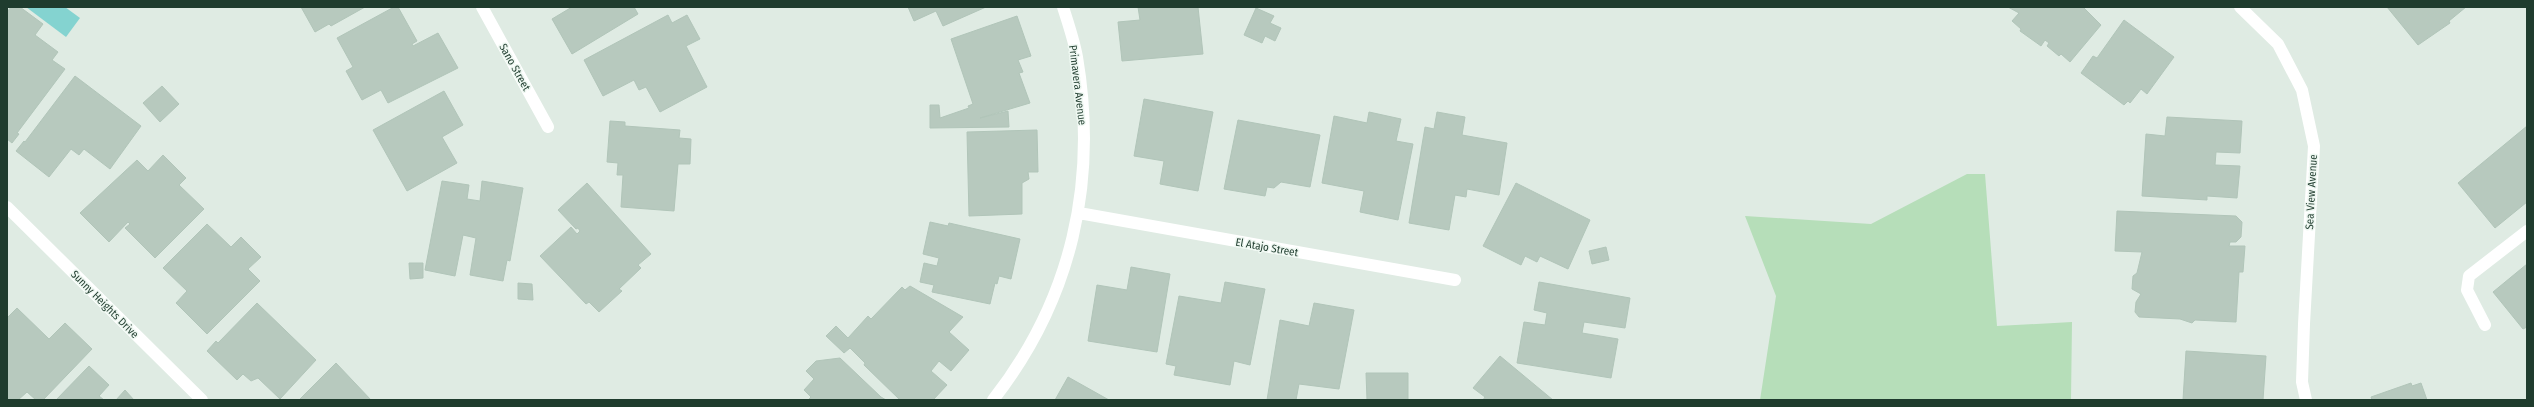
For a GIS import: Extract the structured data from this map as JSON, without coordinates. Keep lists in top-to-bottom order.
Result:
{
  "streets": {
    "street": [
      "Sano Street",
      "Primavera Avenue",
      "Sea View Avenue",
      "El Atajo Street",
      "Sunny Heights Drive"
    ]
  },
  "crossings": [
    ["Primavera Avenue", "El Atajo Street"]
  ]
}
